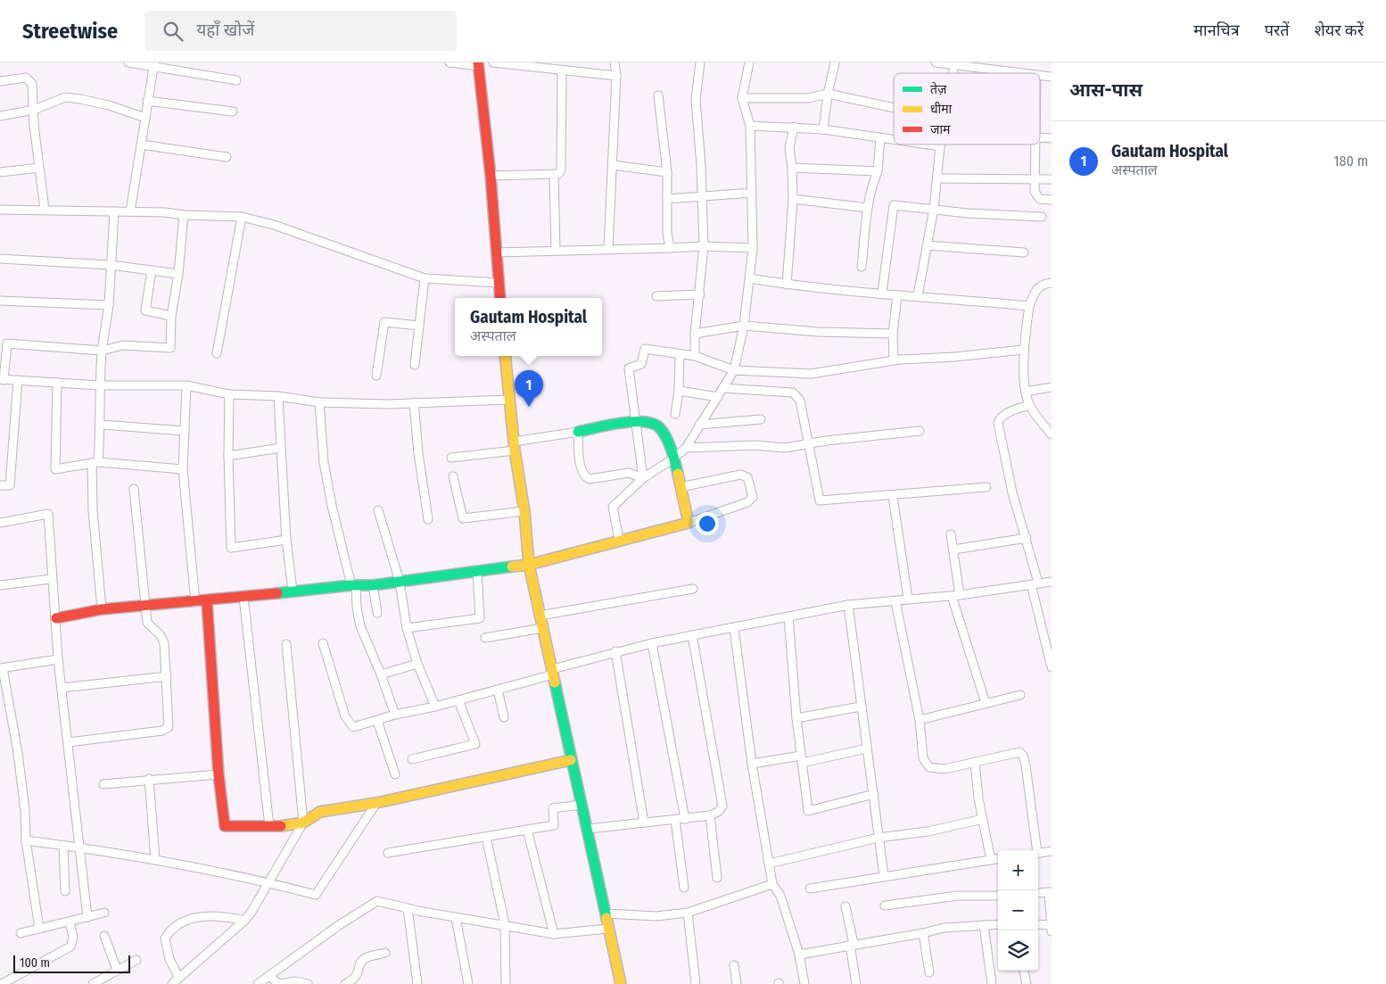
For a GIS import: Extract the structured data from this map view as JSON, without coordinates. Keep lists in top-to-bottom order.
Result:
{
  "legend": ["तेज़", "धीमा", "जाम"],
  "scale_bar": "100 m",
  "page": {
    "header": "Streetwise",
    "search": "यहाँ खोजें",
    "nav": ["मानचित्र", "परतें", "शेयर करें"],
    "heading": "आस-पास",
    "list": [
      {
        "mark": "1",
        "name": "Gautam Hospital",
        "note": "अस्पताल",
        "value": "180 m"
      }
    ],
    "popup": ["Gautam Hospital", "अस्पताल"],
    "pins": "1",
    "map_buttons": ["+", "−"],
    "scale": "100 m"
  }
}
